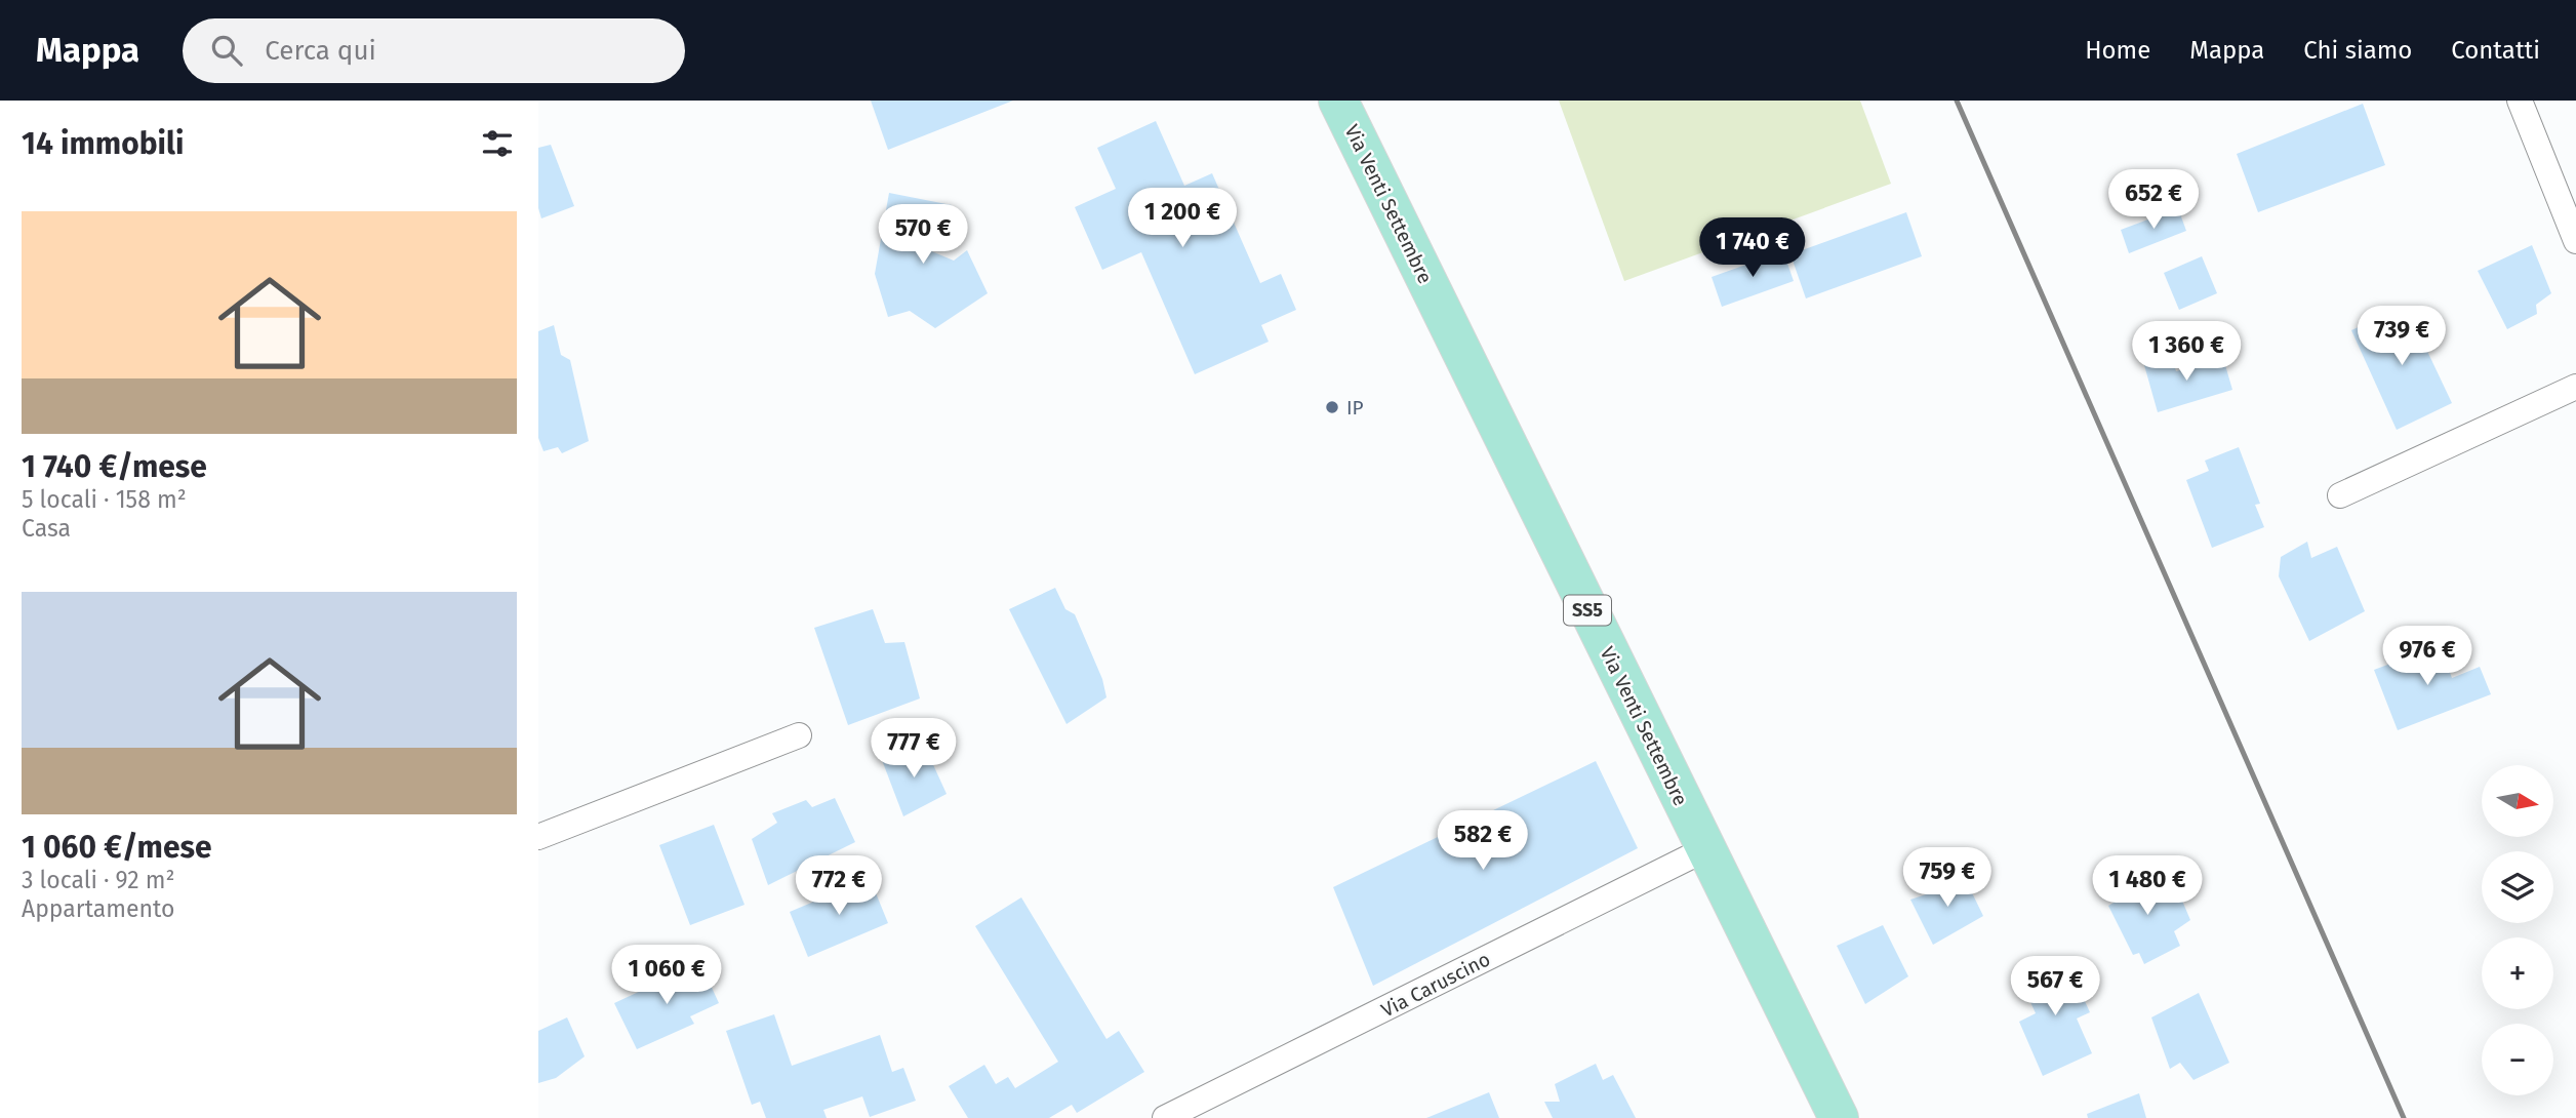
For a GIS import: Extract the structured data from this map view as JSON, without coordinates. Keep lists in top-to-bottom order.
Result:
{
  "streets": {
    "main road": ["Via Venti Settembre", "SS5"],
    "street": ["Via Caruscino"]
  },
  "crossings": [
    ["Via Venti Settembre", "Via Caruscino"]
  ],
  "places": ["IP"],
  "north": "right",
  "page": {
    "header": "Mappa",
    "search": "Cerca qui",
    "nav": [
      "Home",
      "Mappa",
      "Chi siamo",
      "Contatti"
    ],
    "heading": "14 immobili",
    "price": [
      "652 €",
      "1 200 €",
      "570 €",
      "1 740 €",
      "739 €",
      "1 360 €",
      "976 €",
      "777 €",
      "582 €",
      "759 €",
      "772 €",
      "1 480 €",
      "1 060 €",
      "567 €"
    ],
    "list": [
      {
        "name": "1 740 €/mese",
        "note": "5 locali · 158 m² · Casa"
      },
      {
        "name": "1 060 €/mese",
        "note": "3 locali · 92 m² · Appartamento"
      }
    ],
    "map_buttons": ["+", "−"]
  }
}
